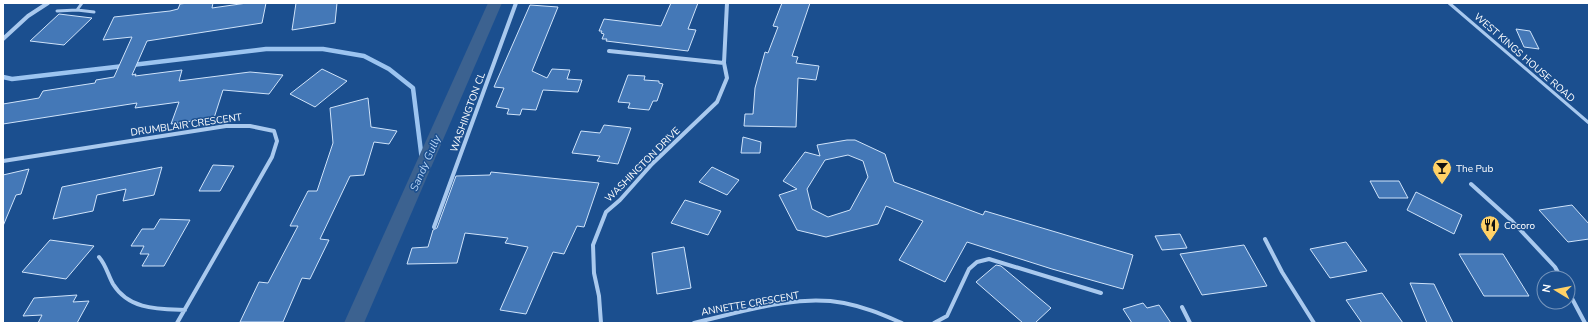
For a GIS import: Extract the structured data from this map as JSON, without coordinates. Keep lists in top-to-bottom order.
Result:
{
  "streets": {
    "street": [
      "WASHINGTON CL",
      "DRUMBLAIR CRESCENT",
      "WASHINGTON DRIVE",
      "ANNETTE CRESCENT"
    ],
    "lane": ["WEST KINGS HOUSE ROAD"]
  },
  "water": ["Sandy Gully"],
  "places": {
    "bar": ["The Pub"],
    "restaurant": ["Cocoro"]
  },
  "north": "left"
}
